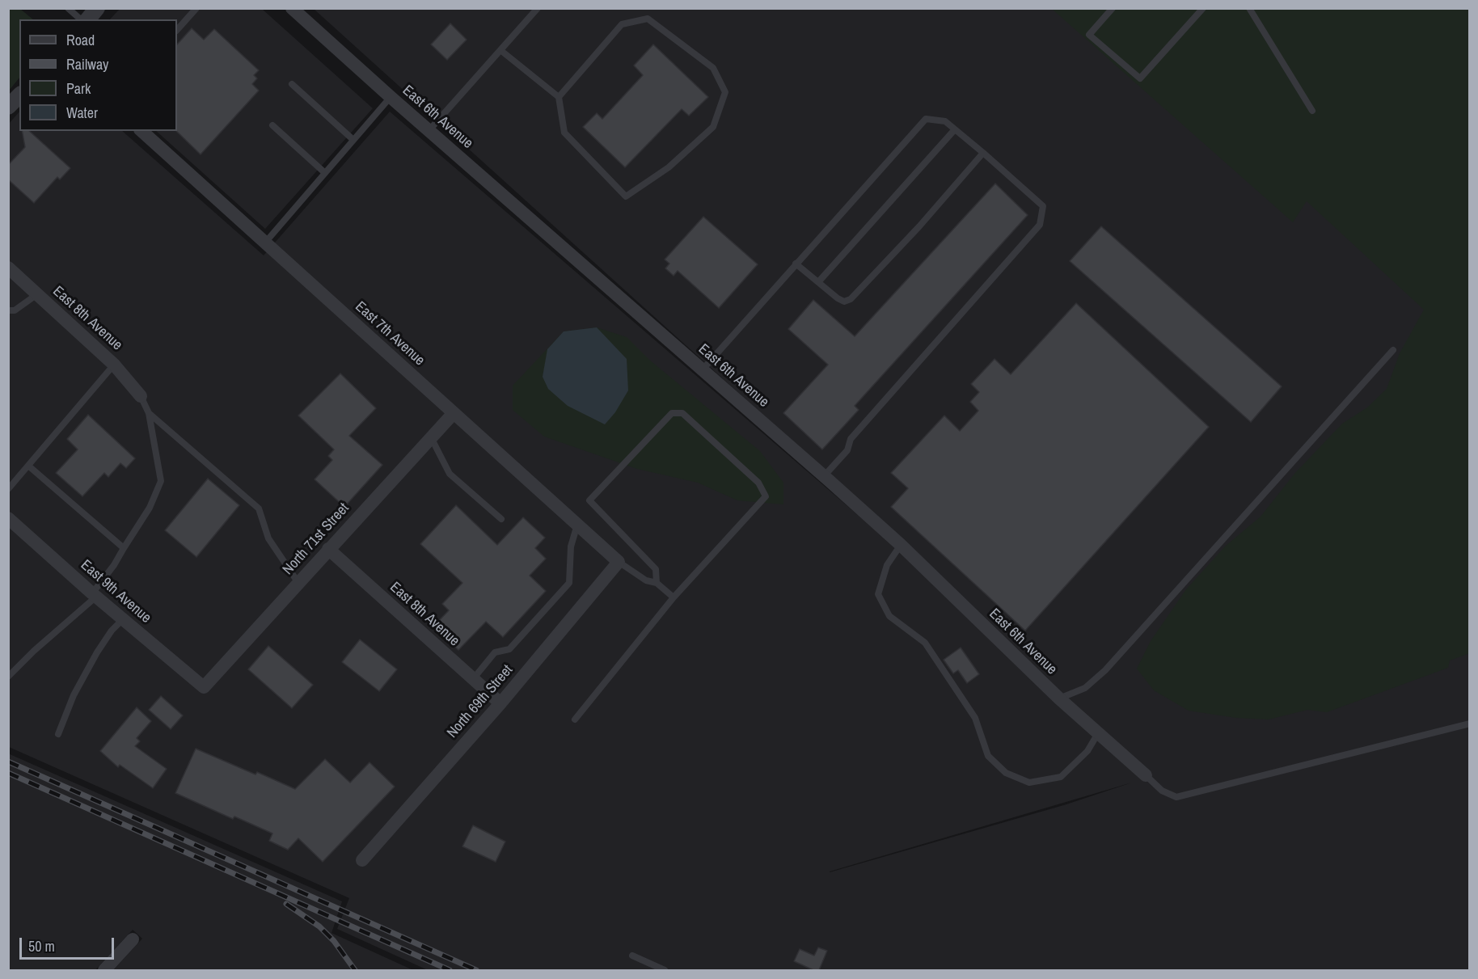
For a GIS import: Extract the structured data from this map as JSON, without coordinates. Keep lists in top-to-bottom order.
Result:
{
  "streets": {
    "street": [
      "East 6th Avenue",
      "East 8th Avenue",
      "East 7th Avenue",
      "North 71st Street",
      "East 9th Avenue",
      "North 69th Street"
    ]
  },
  "crossings": [
    ["East 8th Avenue", "North 71st Street"],
    ["East 8th Avenue", "North 69th Street"],
    ["East 7th Avenue", "North 71st Street"],
    ["East 7th Avenue", "North 69th Street"],
    ["North 71st Street", "East 9th Avenue"]
  ],
  "legend": [
    "Road",
    "Railway",
    "Park",
    "Water"
  ],
  "scale_bar": "50 m"
}
